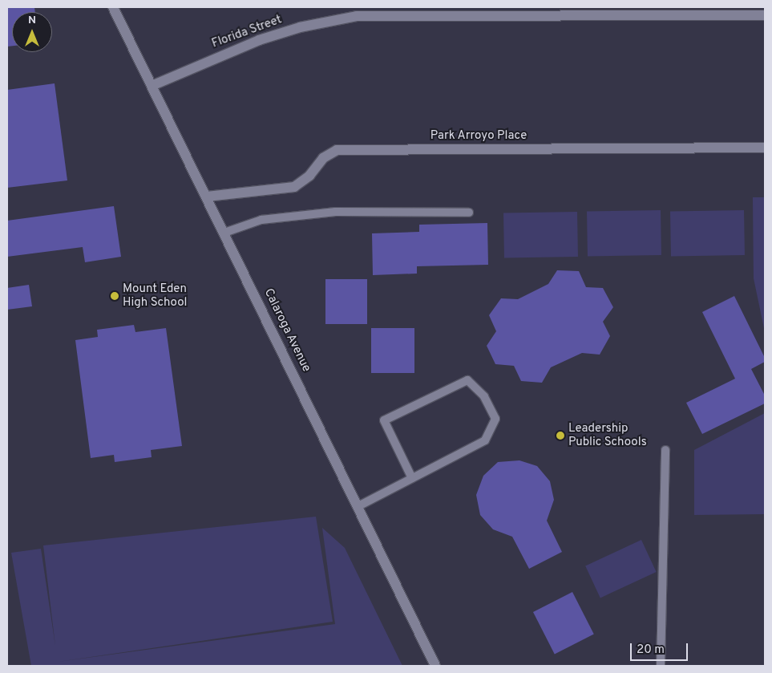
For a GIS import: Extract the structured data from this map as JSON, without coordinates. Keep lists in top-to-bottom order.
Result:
{
  "streets": {
    "street": ["Florida Street", "Park Arroyo Place", "Calaroga Avenue"]
  },
  "crossings": [
    ["Florida Street", "Calaroga Avenue"],
    ["Park Arroyo Place", "Calaroga Avenue"]
  ],
  "places": ["Mount Eden High School", "Leadership Public Schools"],
  "scale_bar": "20 m",
  "north": "top"
}
